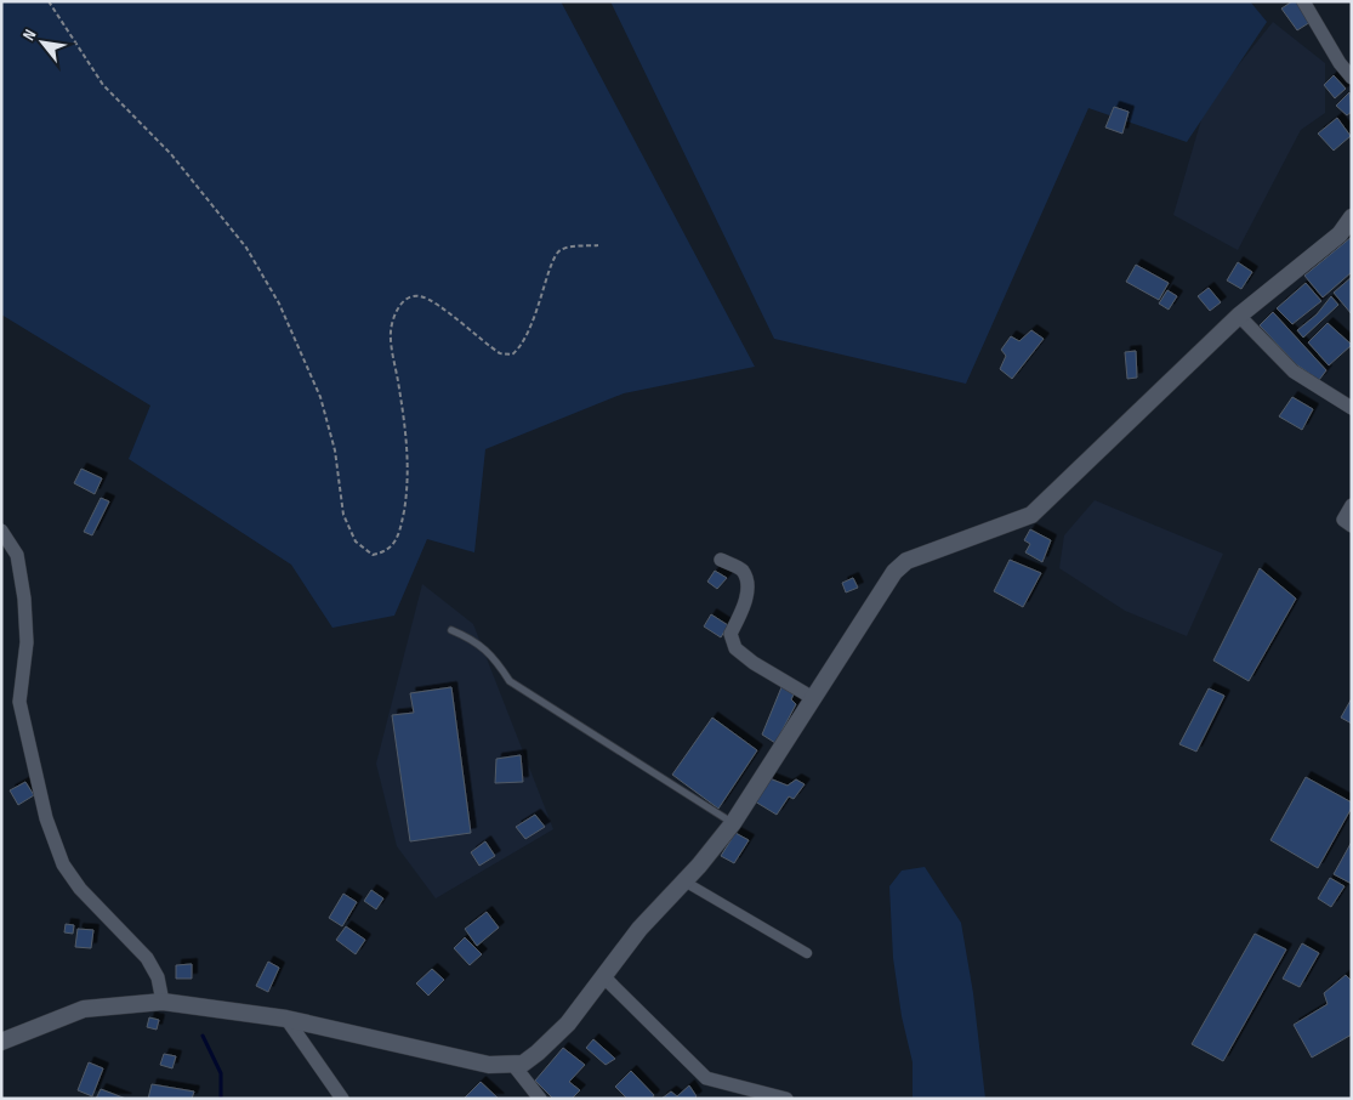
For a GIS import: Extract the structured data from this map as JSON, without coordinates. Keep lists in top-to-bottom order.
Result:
{
  "north": "top left"
}
